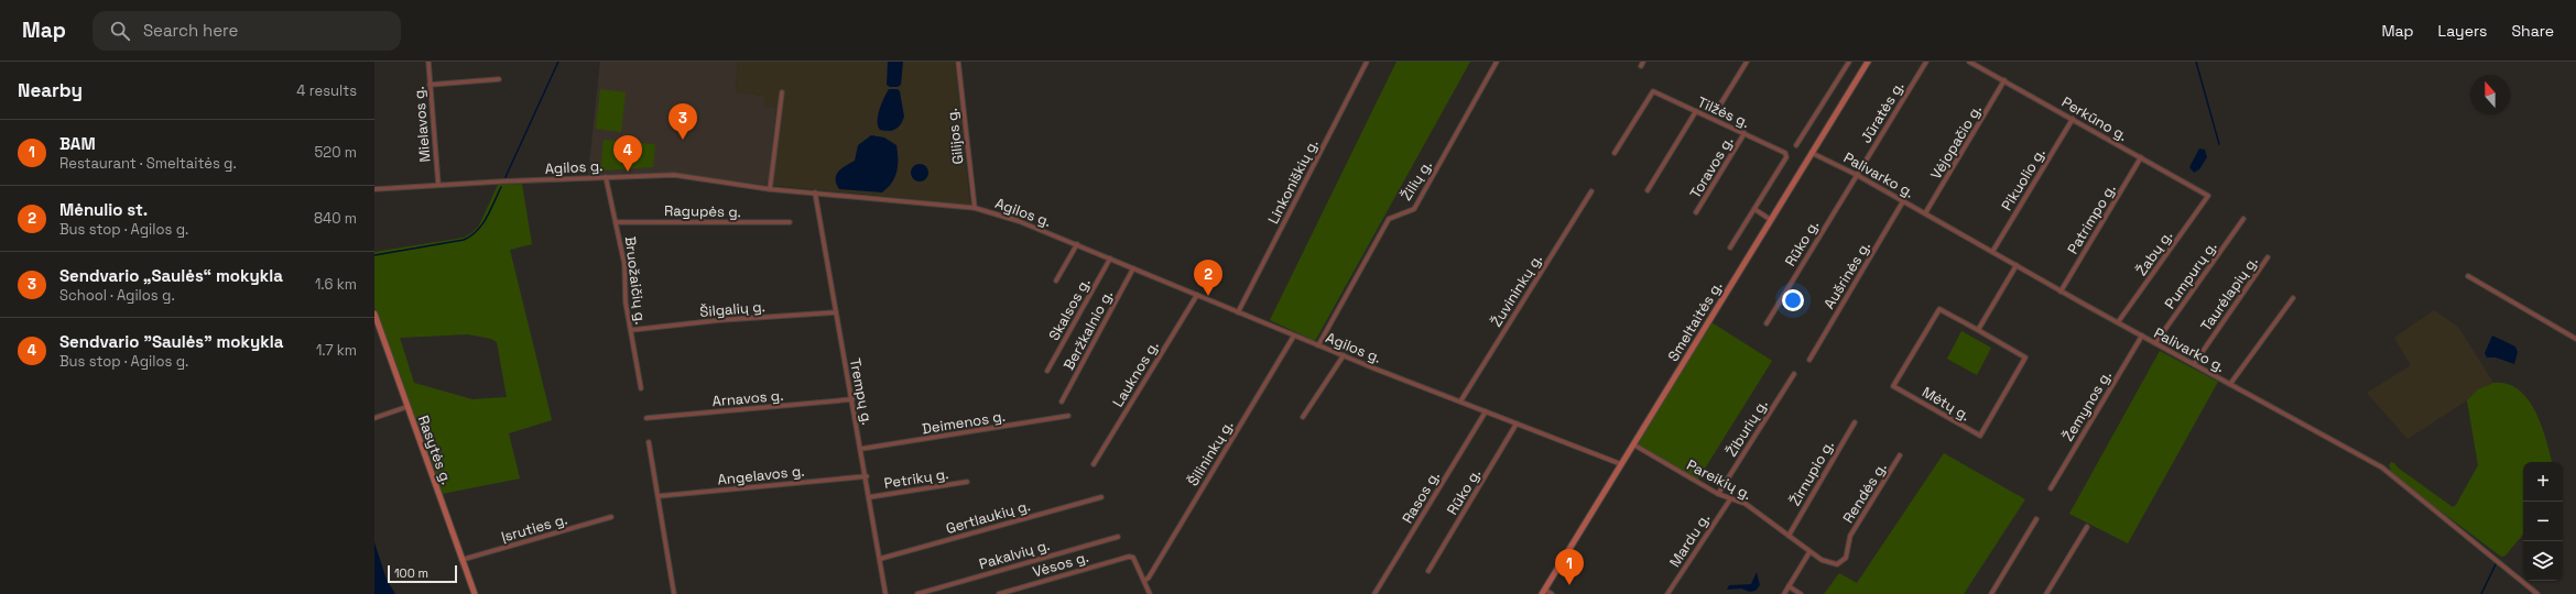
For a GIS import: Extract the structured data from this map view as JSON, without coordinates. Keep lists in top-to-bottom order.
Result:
{
  "streets": {
    "main road": ["Smeltaitės g.", "Rasytės g."],
    "street": [
      "Tilžės g.",
      "Jūratės g.",
      "Perkūno g.",
      "Mielavos g.",
      "Gilijos g.",
      "Vėjopačio g.",
      "Agilos g.",
      "Toravos g.",
      "Palivarko g.",
      "Pikuolio g.",
      "Žilių g.",
      "Linkoniškių g.",
      "Ragupės g.",
      "Patrimpo g.",
      "Rūko g.",
      "Žabų g.",
      "Aušrinės g.",
      "Pumpurų g.",
      "Bruožaičių g.",
      "Žuvininkų g.",
      "Taurėlapių g.",
      "Šilgalių g.",
      "Skalsos g.",
      "Beržkalnio g.",
      "Lauknos g.",
      "Trempų g.",
      "Arnavos g.",
      "Mėtų g.",
      "Žemynos g.",
      "Deimenos g.",
      "Žiburių g.",
      "Šilininkų g.",
      "Žirnupio g.",
      "Angelavos g.",
      "Petrikų g.",
      "Pareikių g.",
      "Rendės g.",
      "Rasos g.",
      "Gertlaukių g.",
      "Įsruties g.",
      "Mardu g.",
      "Pakalvių g.",
      "Vėsos g."
    ]
  },
  "crossings": [
    ["Tilžės g.", "Toravos g."],
    ["Jūratės g.", "Palivarko g."],
    ["Jūratės g.", "Rūko g."],
    ["Perkūno g.", "Vėjopačio g."],
    ["Perkūno g.", "Pikuolio g."],
    ["Perkūno g.", "Patrimpo g."],
    ["Perkūno g.", "Žabų g."],
    ["Mielavos g.", "Agilos g."],
    ["Gilijos g.", "Agilos g."],
    ["Vėjopačio g.", "Palivarko g."],
    ["Agilos g.", "Žilių g."],
    ["Agilos g.", "Linkoniškių g."],
    ["Agilos g.", "Rūko g."],
    ["Agilos g.", "Bruožaičių g."],
    ["Agilos g.", "Žuvininkų g."],
    ["Agilos g.", "Skalsos g."],
    ["Agilos g.", "Smeltaitės g."],
    ["Agilos g.", "Beržkalnio g."],
    ["Agilos g.", "Lauknos g."],
    ["Agilos g.", "Trempų g."],
    ["Agilos g.", "Šilininkų g."],
    ["Agilos g.", "Rasos g."],
    ["Palivarko g.", "Pikuolio g."],
    ["Palivarko g.", "Patrimpo g."],
    ["Palivarko g.", "Rūko g."],
    ["Palivarko g.", "Žabų g."],
    ["Palivarko g.", "Aušrinės g."],
    ["Palivarko g.", "Pumpurų g."],
    ["Palivarko g.", "Taurėlapių g."],
    ["Palivarko g.", "Smeltaitės g."],
    ["Palivarko g.", "Žemynos g."],
    ["Ragupės g.", "Bruožaičių g."],
    ["Bruožaičių g.", "Šilgalių g."],
    ["Šilgalių g.", "Trempų g."],
    ["Smeltaitės g.", "Pareikių g."],
    ["Trempų g.", "Arnavos g."],
    ["Trempų g.", "Deimenos g."],
    ["Trempų g.", "Angelavos g."],
    ["Trempų g.", "Petrikų g."],
    ["Trempų g.", "Gertlaukių g."],
    ["Žiburių g.", "Pareikių g."],
    ["Rasytės g.", "Įsruties g."],
    ["Šilininkų g.", "Vėsos g."],
    ["Žirnupio g.", "Pareikių g."],
    ["Pareikių g.", "Rendės g."],
    ["Pareikių g.", "Mardu g."]
  ],
  "scale_bar": "100 m",
  "north": "top",
  "page": {
    "header": "Map",
    "search": "Search here",
    "nav": ["Map", "Layers", "Share"],
    "heading": ["Nearby", "4 results"],
    "pins": [
      "3",
      "4",
      "2",
      "1"
    ],
    "list": [
      {
        "mark": "1",
        "name": "BAM",
        "note": "Restaurant · Smeltaitės g.",
        "value": "520 m"
      },
      {
        "mark": "2",
        "name": "Mėnulio st.",
        "note": "Bus stop · Agilos g.",
        "value": "840 m"
      },
      {
        "mark": "3",
        "name": "Sendvario „Saulės“ mokykla",
        "note": "School · Agilos g.",
        "value": "1.6 km"
      },
      {
        "mark": "4",
        "name": "Sendvario \"Saulės\" mokykla",
        "note": "Bus stop · Agilos g.",
        "value": "1.7 km"
      }
    ],
    "map_buttons": ["+", "−"],
    "scale": "100 m"
  }
}
